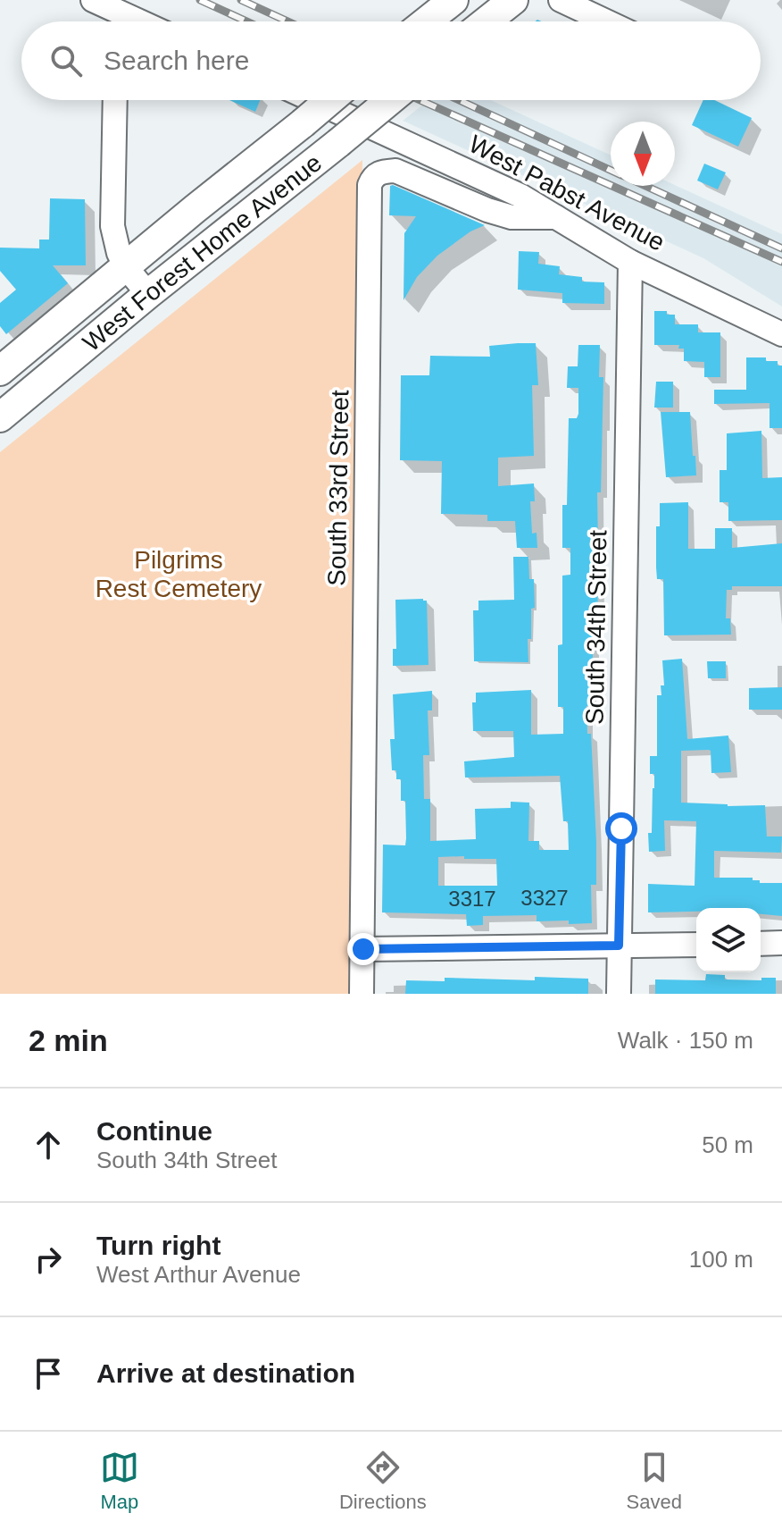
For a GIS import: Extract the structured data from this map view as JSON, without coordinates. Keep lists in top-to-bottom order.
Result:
{
  "streets": {
    "main road": ["West Forest Home Avenue"],
    "street": ["West Pabst Avenue", "South 33rd Street", "South 34th Street"]
  },
  "crossings": [
    ["West Pabst Avenue", "South 33rd Street"],
    ["West Pabst Avenue", "South 34th Street"]
  ],
  "parks": ["Pilgrims Rest Cemetery"],
  "house_numbers": ["3327", "3317"],
  "north": "bottom",
  "page": {
    "search": "Search here",
    "heading": ["2 min", "Walk · 150 m"],
    "list": [
      ["Continue", "South 34th Street", "50 m"],
      ["Turn right", "West Arthur Avenue", "100 m"],
      "Arrive at destination"
    ],
    "nav": ["Map", "Directions", "Saved"]
  }
}
